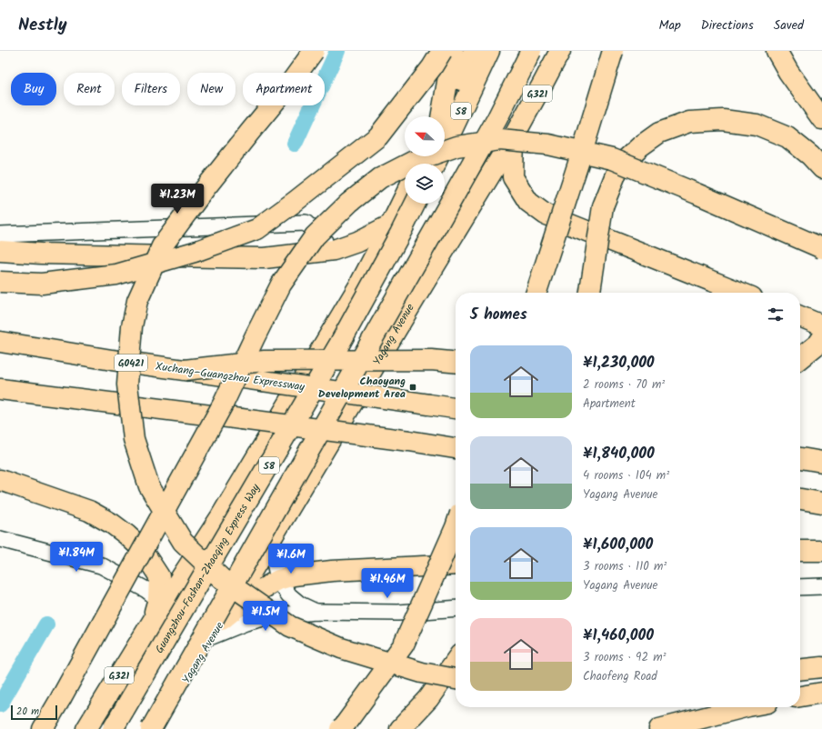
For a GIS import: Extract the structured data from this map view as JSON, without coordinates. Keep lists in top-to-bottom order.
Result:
{
  "streets": {
    "highway": [
      "G321",
      "S8",
      "Yagang Avenue",
      "G0421",
      "Xuchang–Guangzhou Expressway",
      "Guangzhou-Foshan-Zhaoqing Express Way"
    ]
  },
  "places": {
    "transit": ["Chaoyang Development Area"]
  },
  "scale_bar": "20 m",
  "north": "left",
  "page": {
    "header": "Nestly",
    "nav": ["Map", "Directions", "Saved"],
    "chip": [
      "Buy",
      "Rent",
      "Filters",
      "New",
      "Apartment"
    ],
    "price": [
      "¥1.23M",
      "¥1.84M",
      "¥1.6M",
      "¥1.46M",
      "¥1.5M"
    ],
    "heading": "5 homes",
    "list": [
      {
        "name": "¥1,230,000",
        "note": "2 rooms · 70 m² · Apartment"
      },
      {
        "name": "¥1,840,000",
        "note": "4 rooms · 104 m² · Yagang Avenue"
      },
      {
        "name": "¥1,600,000",
        "note": "3 rooms · 110 m² · Yagang Avenue"
      },
      {
        "name": "¥1,460,000",
        "note": "3 rooms · 92 m² · Chaofeng Road"
      }
    ],
    "scale": "20 m"
  }
}
